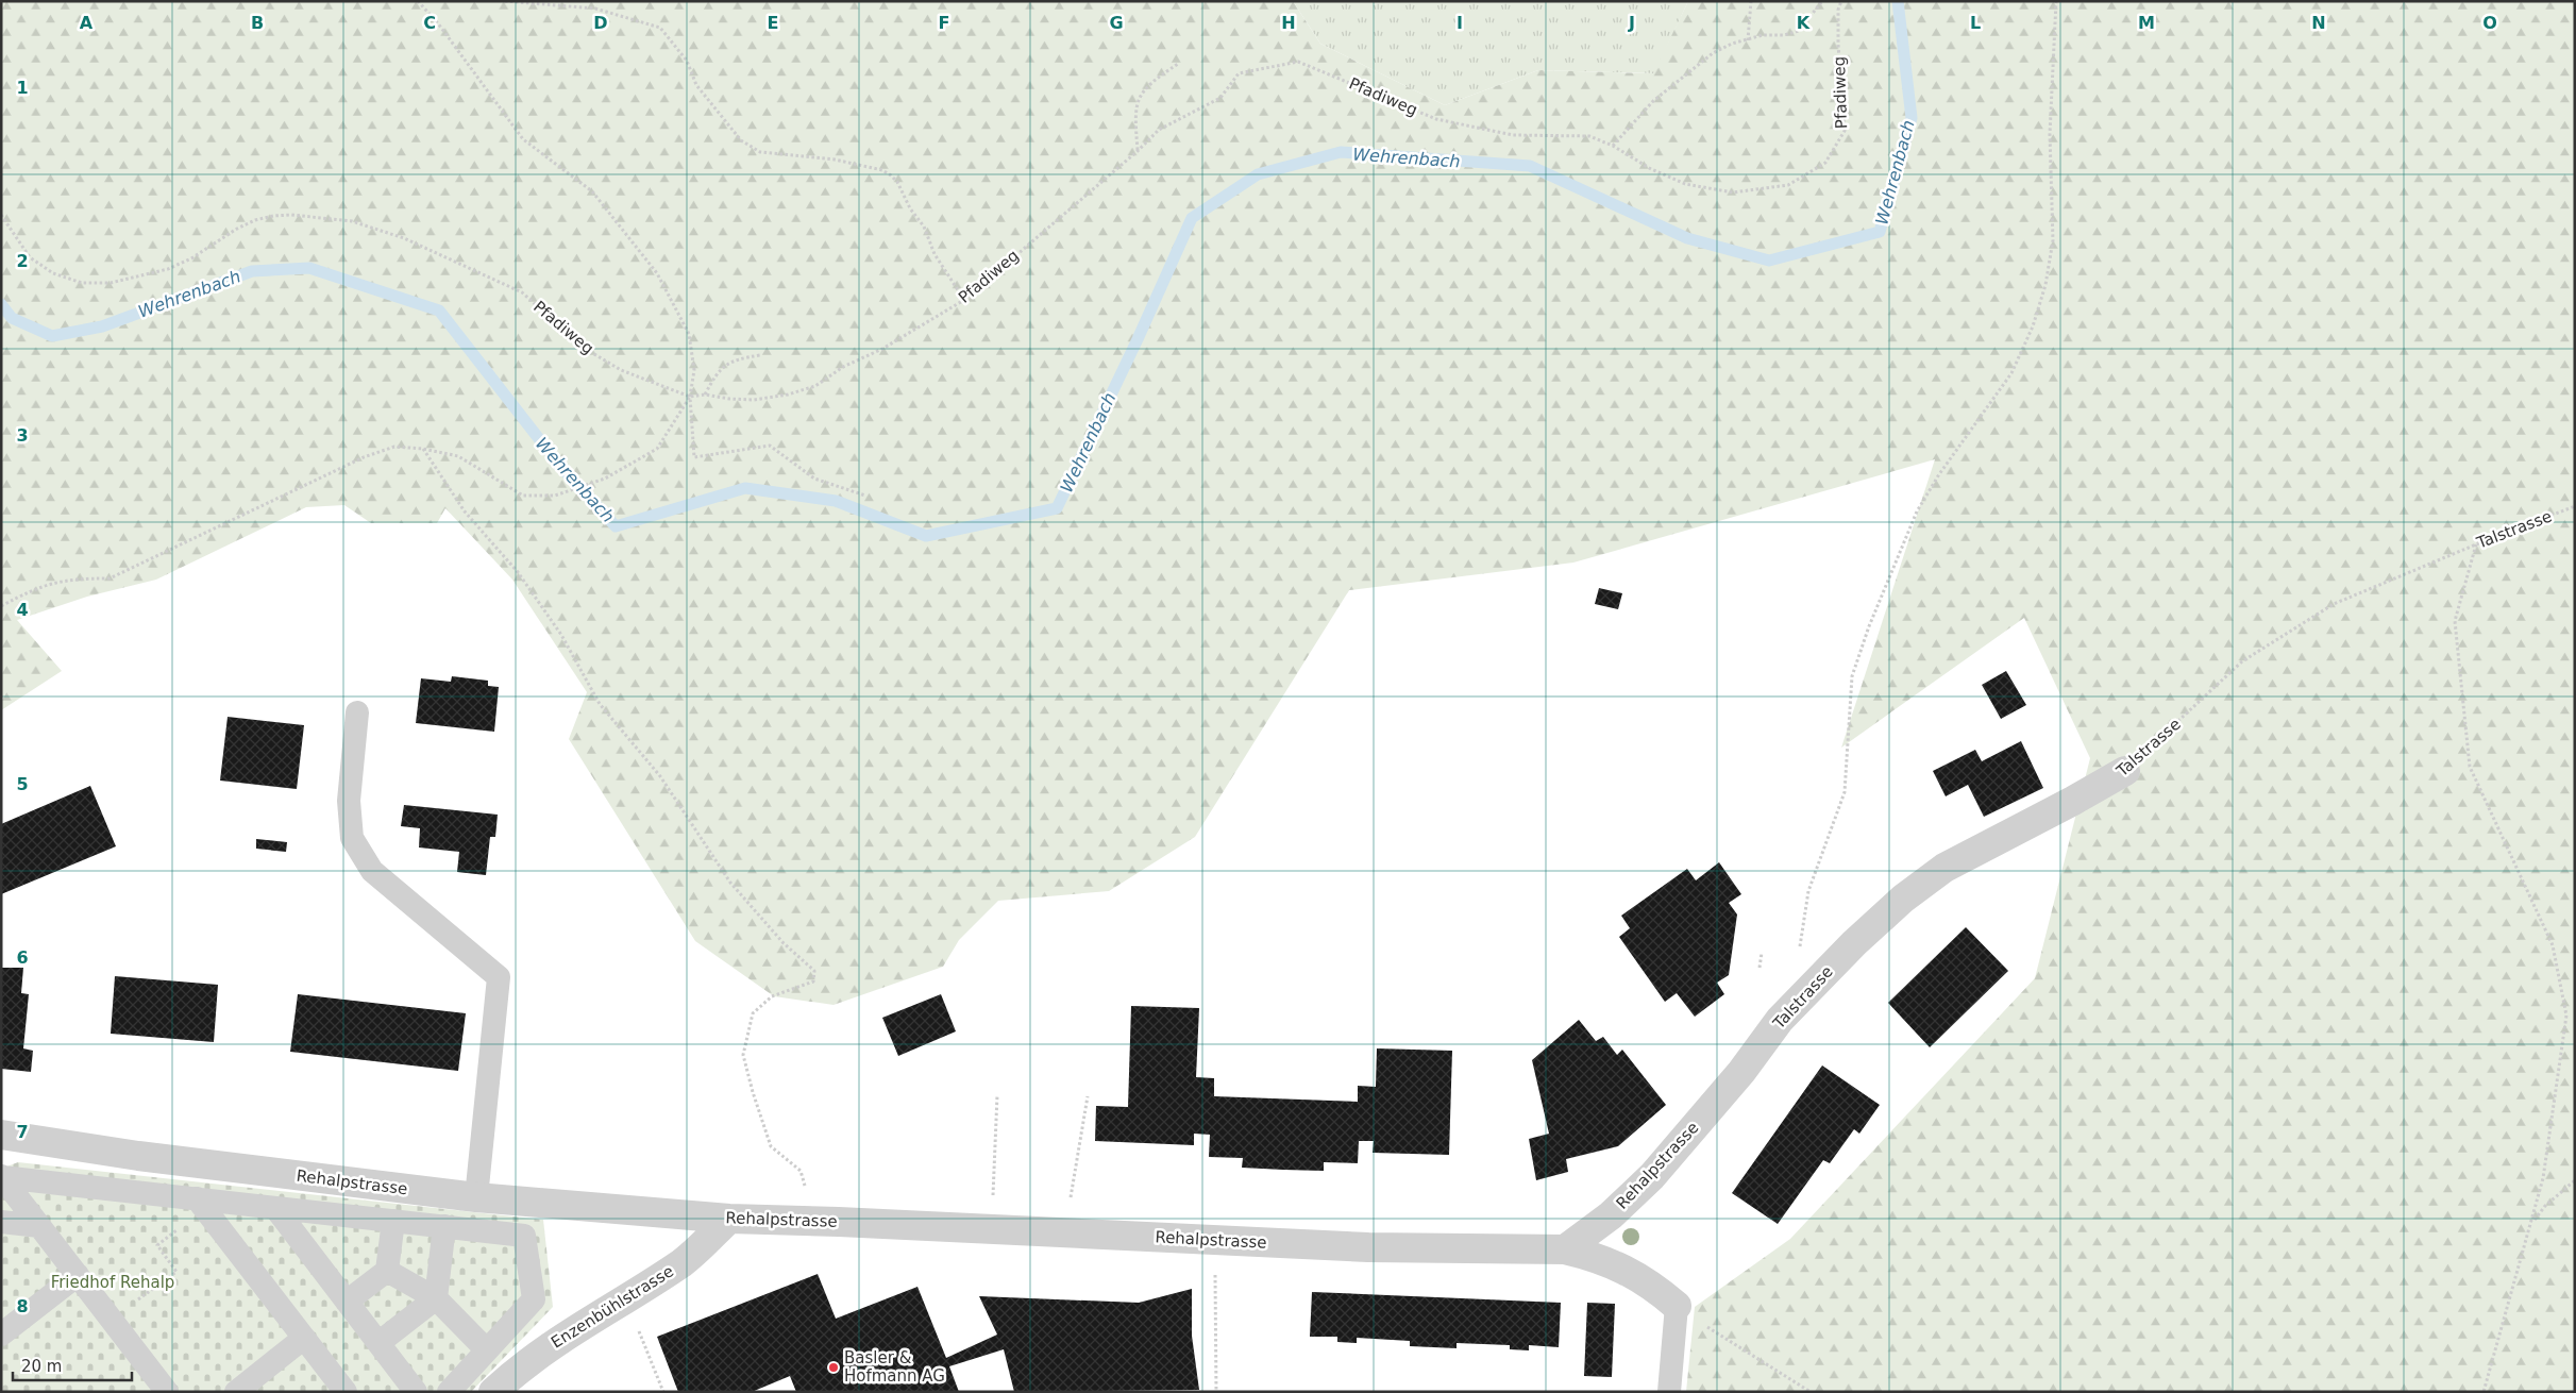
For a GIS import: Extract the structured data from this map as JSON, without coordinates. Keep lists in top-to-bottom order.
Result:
{
  "streets": {
    "street": ["Talstrasse", "Rehalpstrasse", "Enzenbühlstrasse"],
    "path": ["Pfadiweg"]
  },
  "crossings": [
    ["Talstrasse", "Rehalpstrasse"],
    ["Rehalpstrasse", "Enzenbühlstrasse"]
  ],
  "water": ["Wehrenbach"],
  "parks": ["Friedhof Rehalp"],
  "places": ["Basler & Hofmann AG"],
  "scale_bar": "20 m",
  "grid": {
    "columns": [
      "A",
      "B",
      "C",
      "D",
      "E",
      "F",
      "G",
      "H",
      "I",
      "J",
      "K",
      "L",
      "M",
      "N",
      "O"
    ],
    "rows": [
      "1",
      "2",
      "3",
      "4",
      "5",
      "6",
      "7",
      "8"
    ]
  }
}
